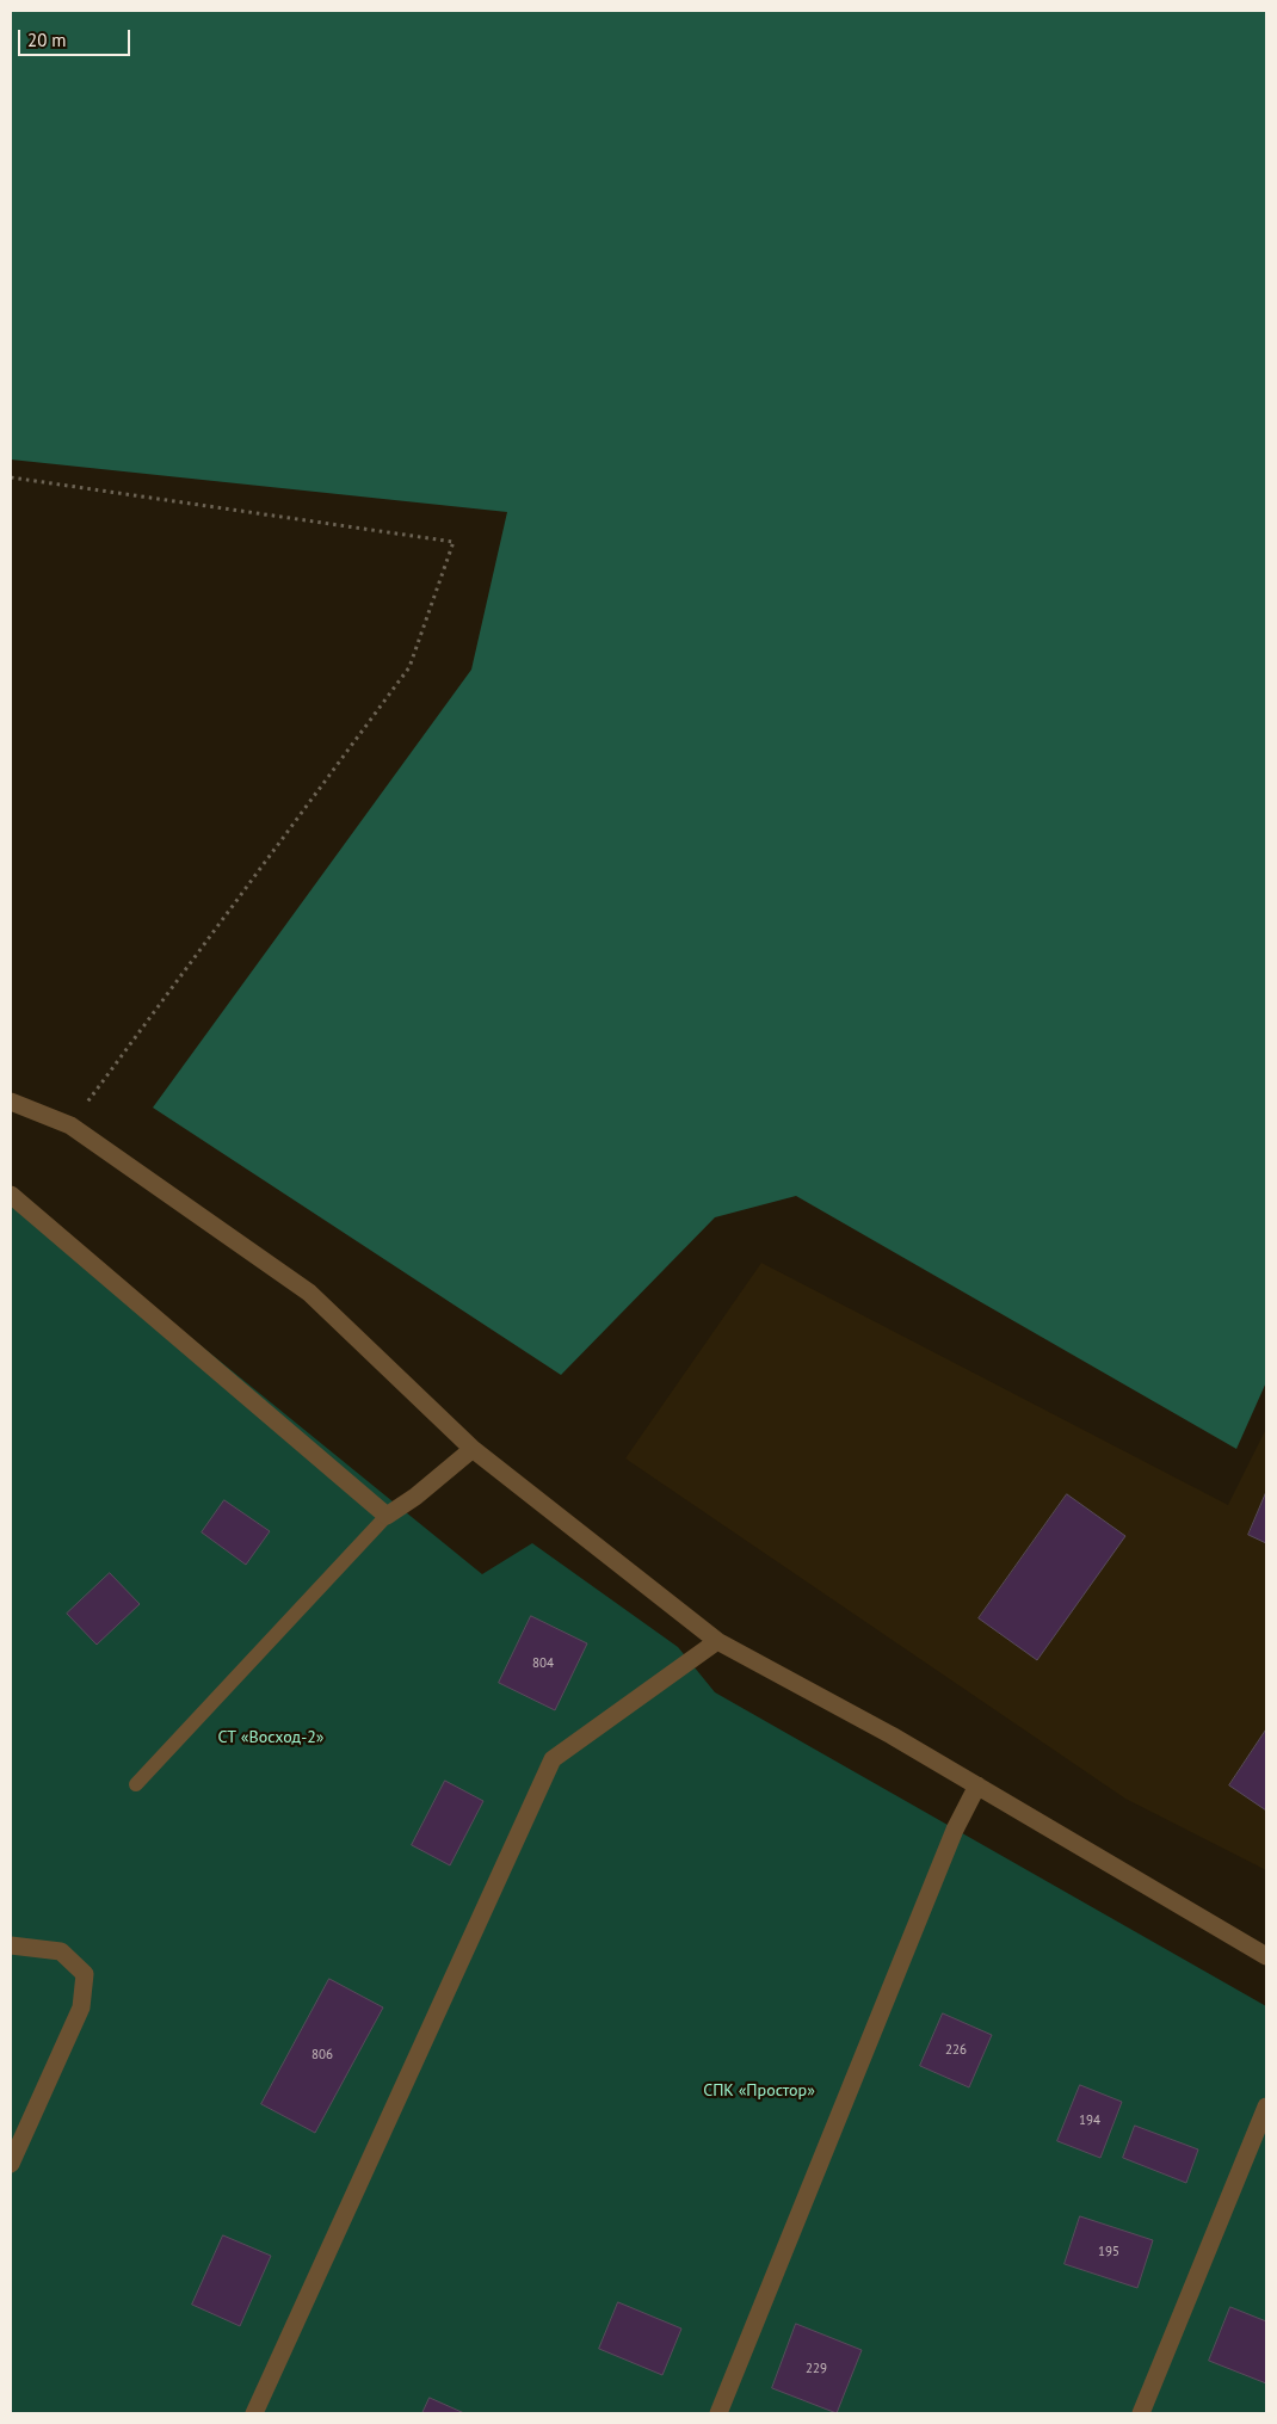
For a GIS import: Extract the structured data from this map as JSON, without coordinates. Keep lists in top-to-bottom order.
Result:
{
  "parks": ["СТ «Восход-2»", "СПК «Простор»"],
  "house_numbers": [
    "804",
    "226",
    "806",
    "194",
    "195",
    "229"
  ],
  "scale_bar": "20 m"
}
